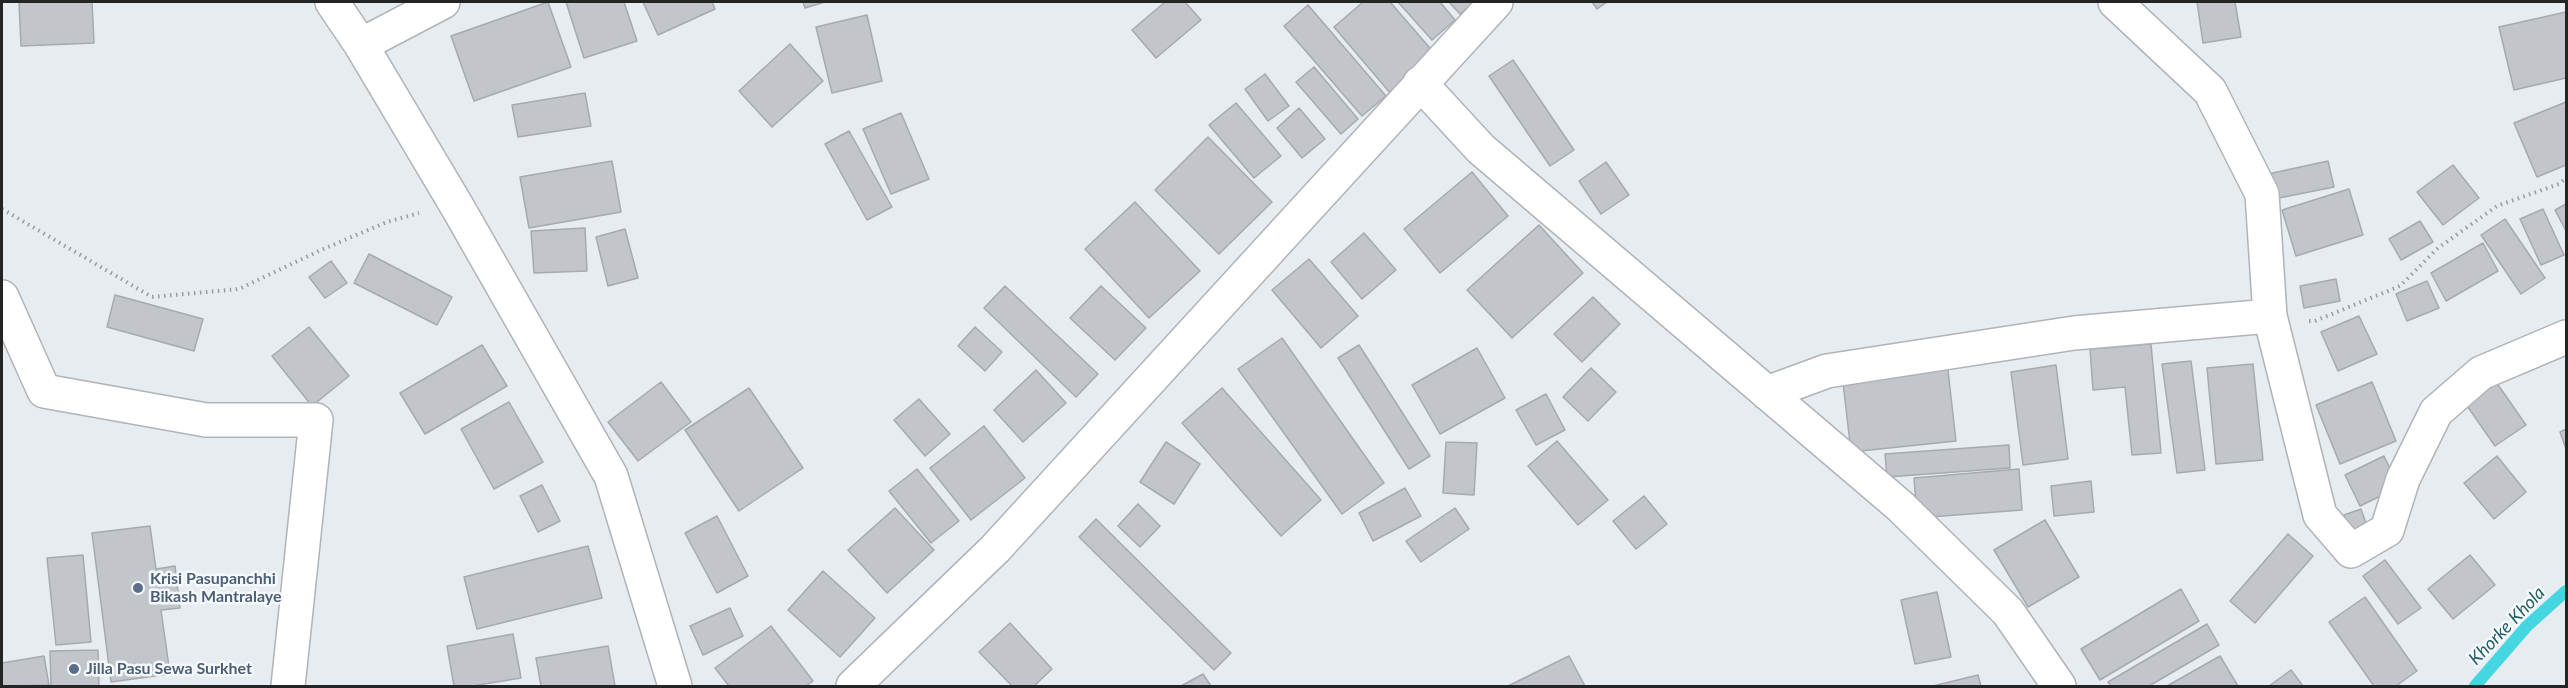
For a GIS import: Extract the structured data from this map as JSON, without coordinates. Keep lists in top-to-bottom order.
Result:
{
  "water": ["Khorke Khola"],
  "places": ["Krisi Pasupanchhi Bikash Mantralaye", "Jilla Pasu Sewa Surkhet"]
}
